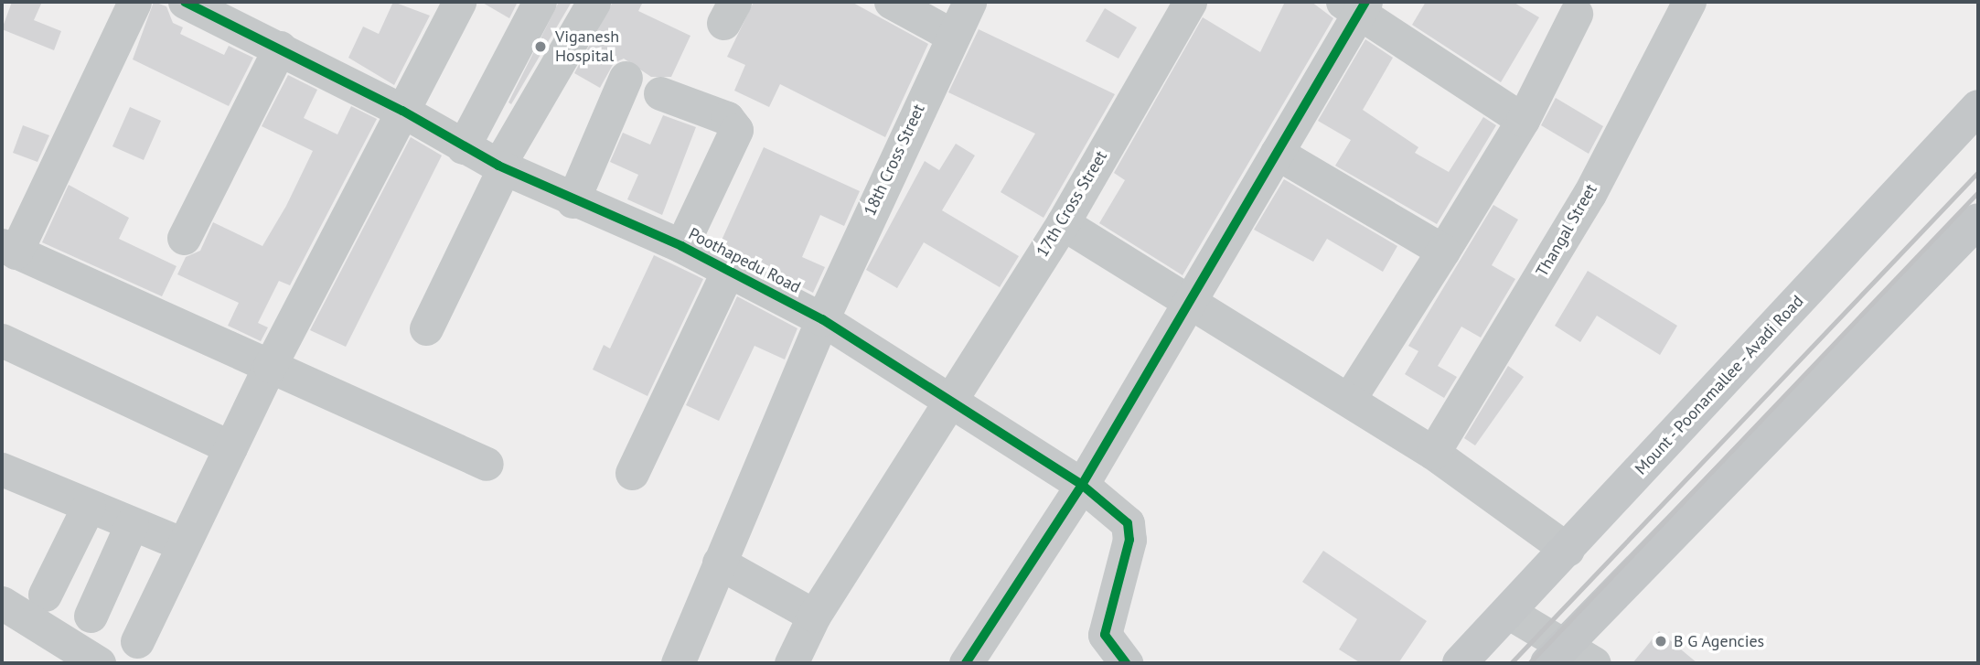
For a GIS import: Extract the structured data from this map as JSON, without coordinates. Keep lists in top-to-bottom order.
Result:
{
  "streets": {
    "main road": ["Mount - Poonamallee - Avadi Road"],
    "street": [
      "18th Cross Street",
      "17th Cross Street",
      "Thangal Street",
      "Poothapedu Road"
    ]
  },
  "crossings": [
    ["18th Cross Street", "Poothapedu Road"],
    ["17th Cross Street", "Poothapedu Road"]
  ],
  "places": ["Viganesh Hospital", "B G Agencies"]
}
